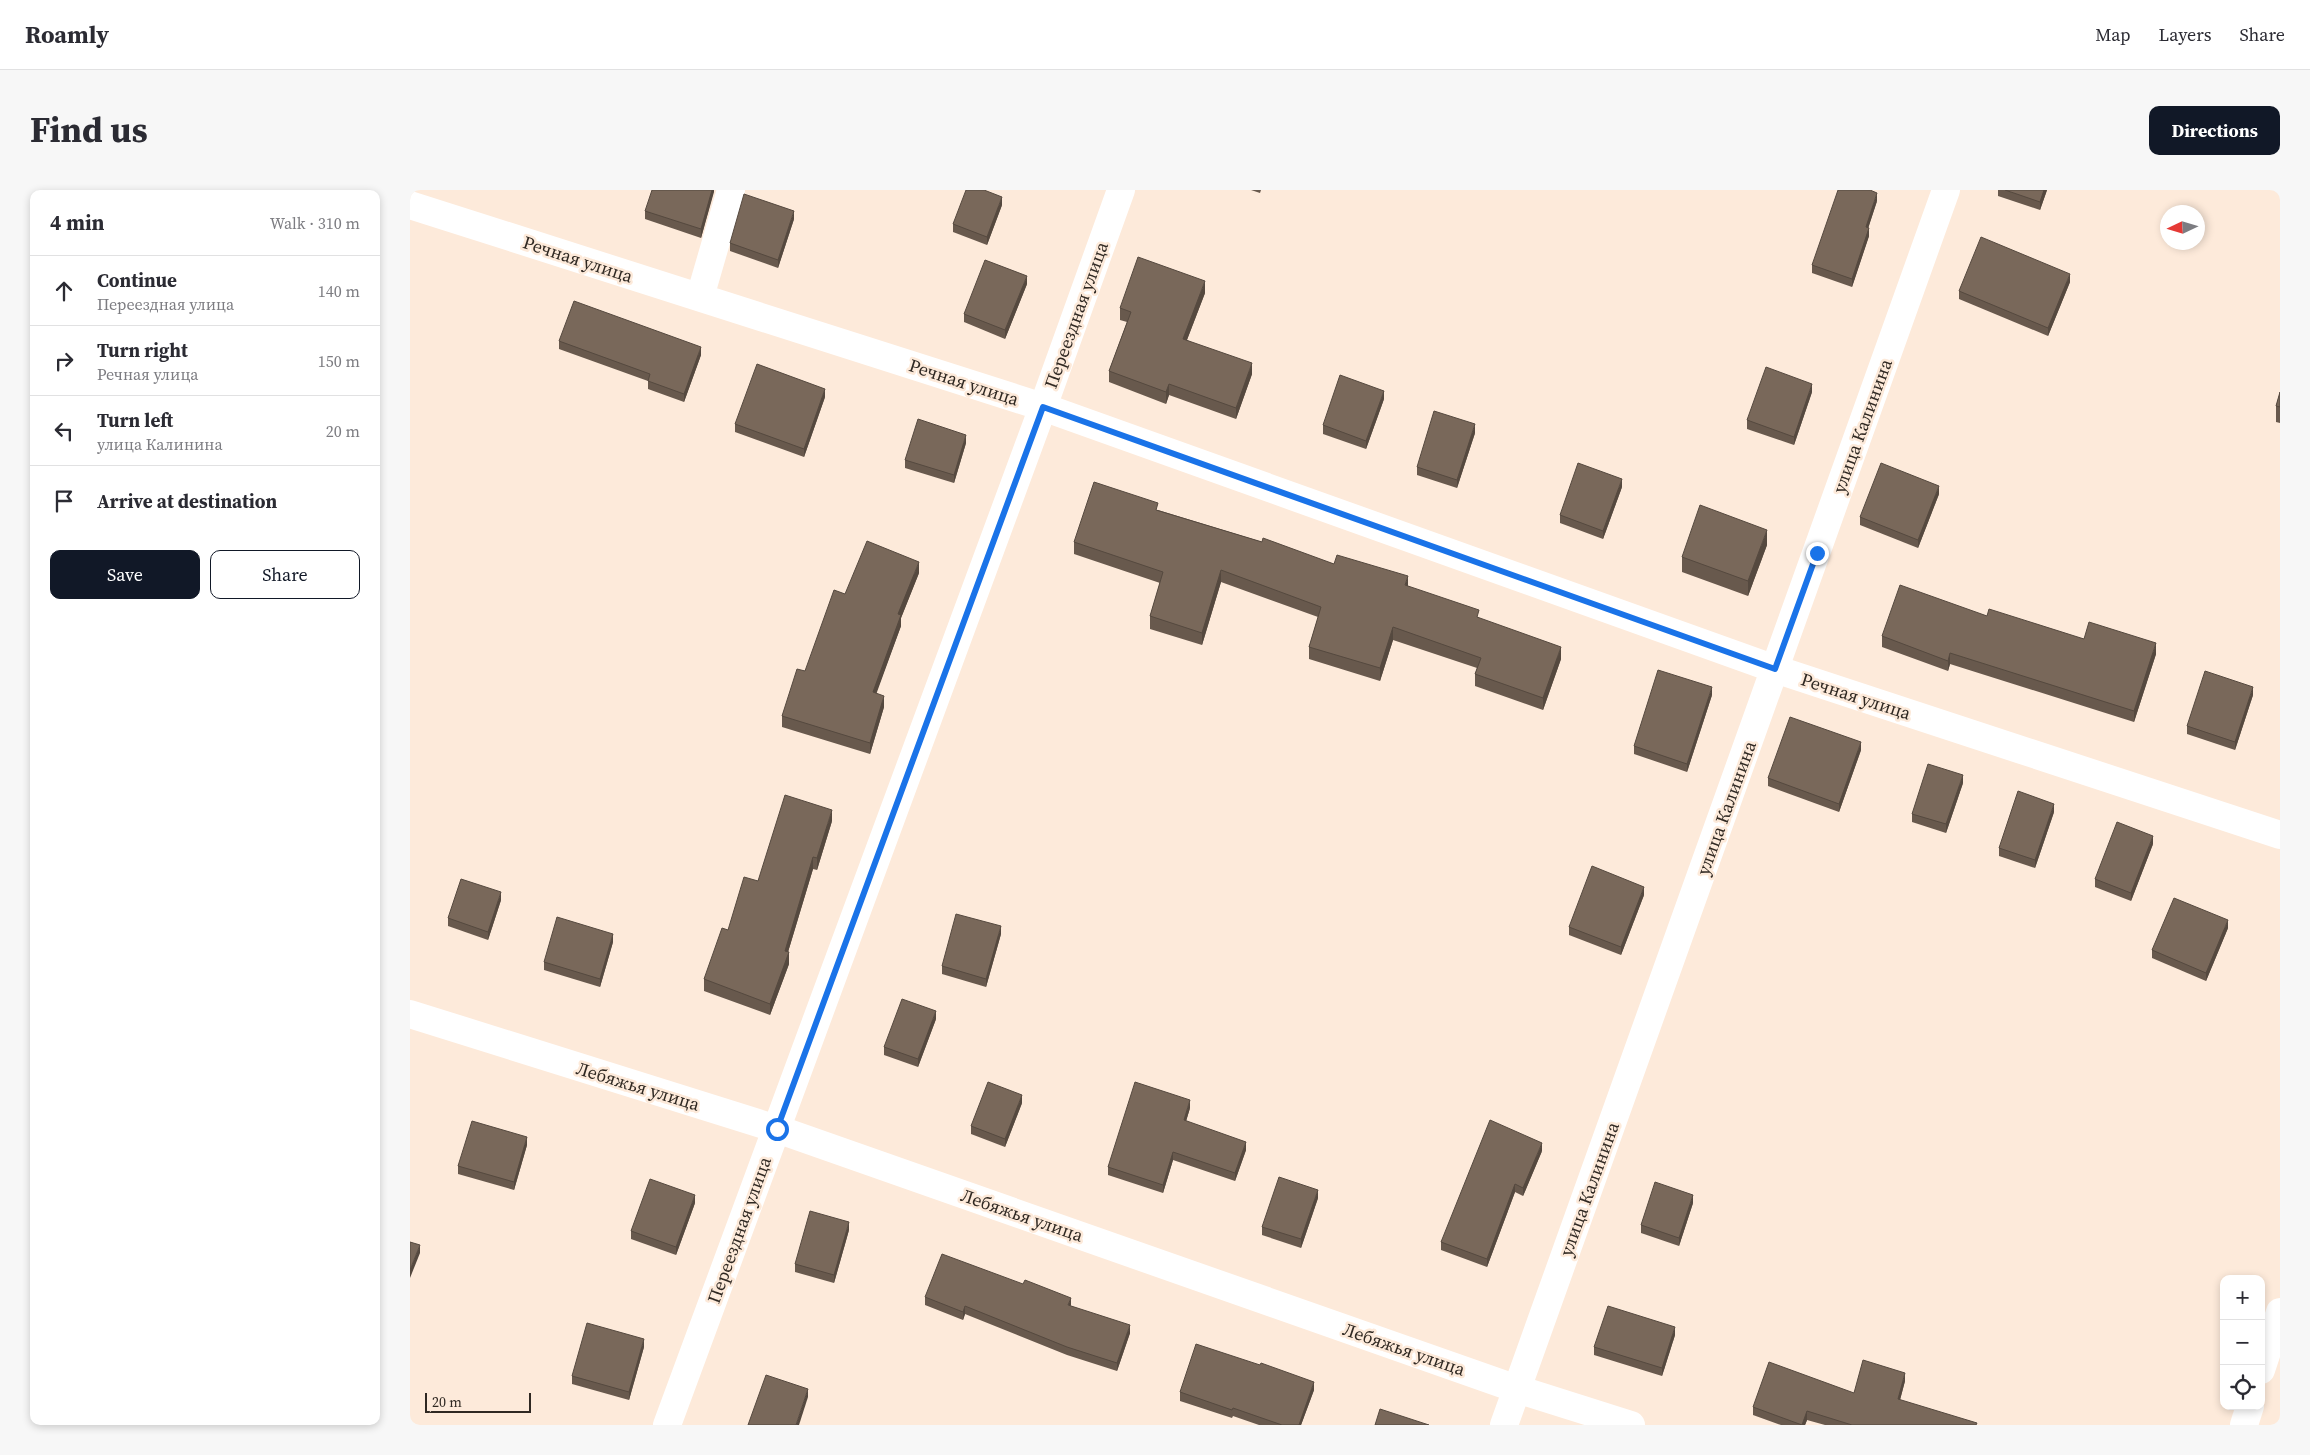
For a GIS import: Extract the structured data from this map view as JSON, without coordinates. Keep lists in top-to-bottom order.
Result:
{
  "streets": {
    "street": [
      "Речная улица",
      "Переездная улица",
      "улица Калинина",
      "Лебяжья улица"
    ]
  },
  "crossings": [
    ["Речная улица", "Переездная улица"],
    ["Речная улица", "улица Калинина"],
    ["Переездная улица", "Лебяжья улица"],
    ["улица Калинина", "Лебяжья улица"]
  ],
  "scale_bar": "20 m",
  "north": "left",
  "page": {
    "header": "Roamly",
    "nav": ["Map", "Layers", "Share"],
    "title": "Find us",
    "buttons": [
      "Directions",
      ["Save", "Share"]
    ],
    "heading": ["4 min", "Walk · 310 m"],
    "list": [
      ["Continue", "Переездная улица", "140 m"],
      ["Turn right", "Речная улица", "150 m"],
      ["Turn left", "улица Калинина", "20 m"],
      "Arrive at destination"
    ],
    "map_buttons": ["+", "−"],
    "scale": "20 m"
  }
}
